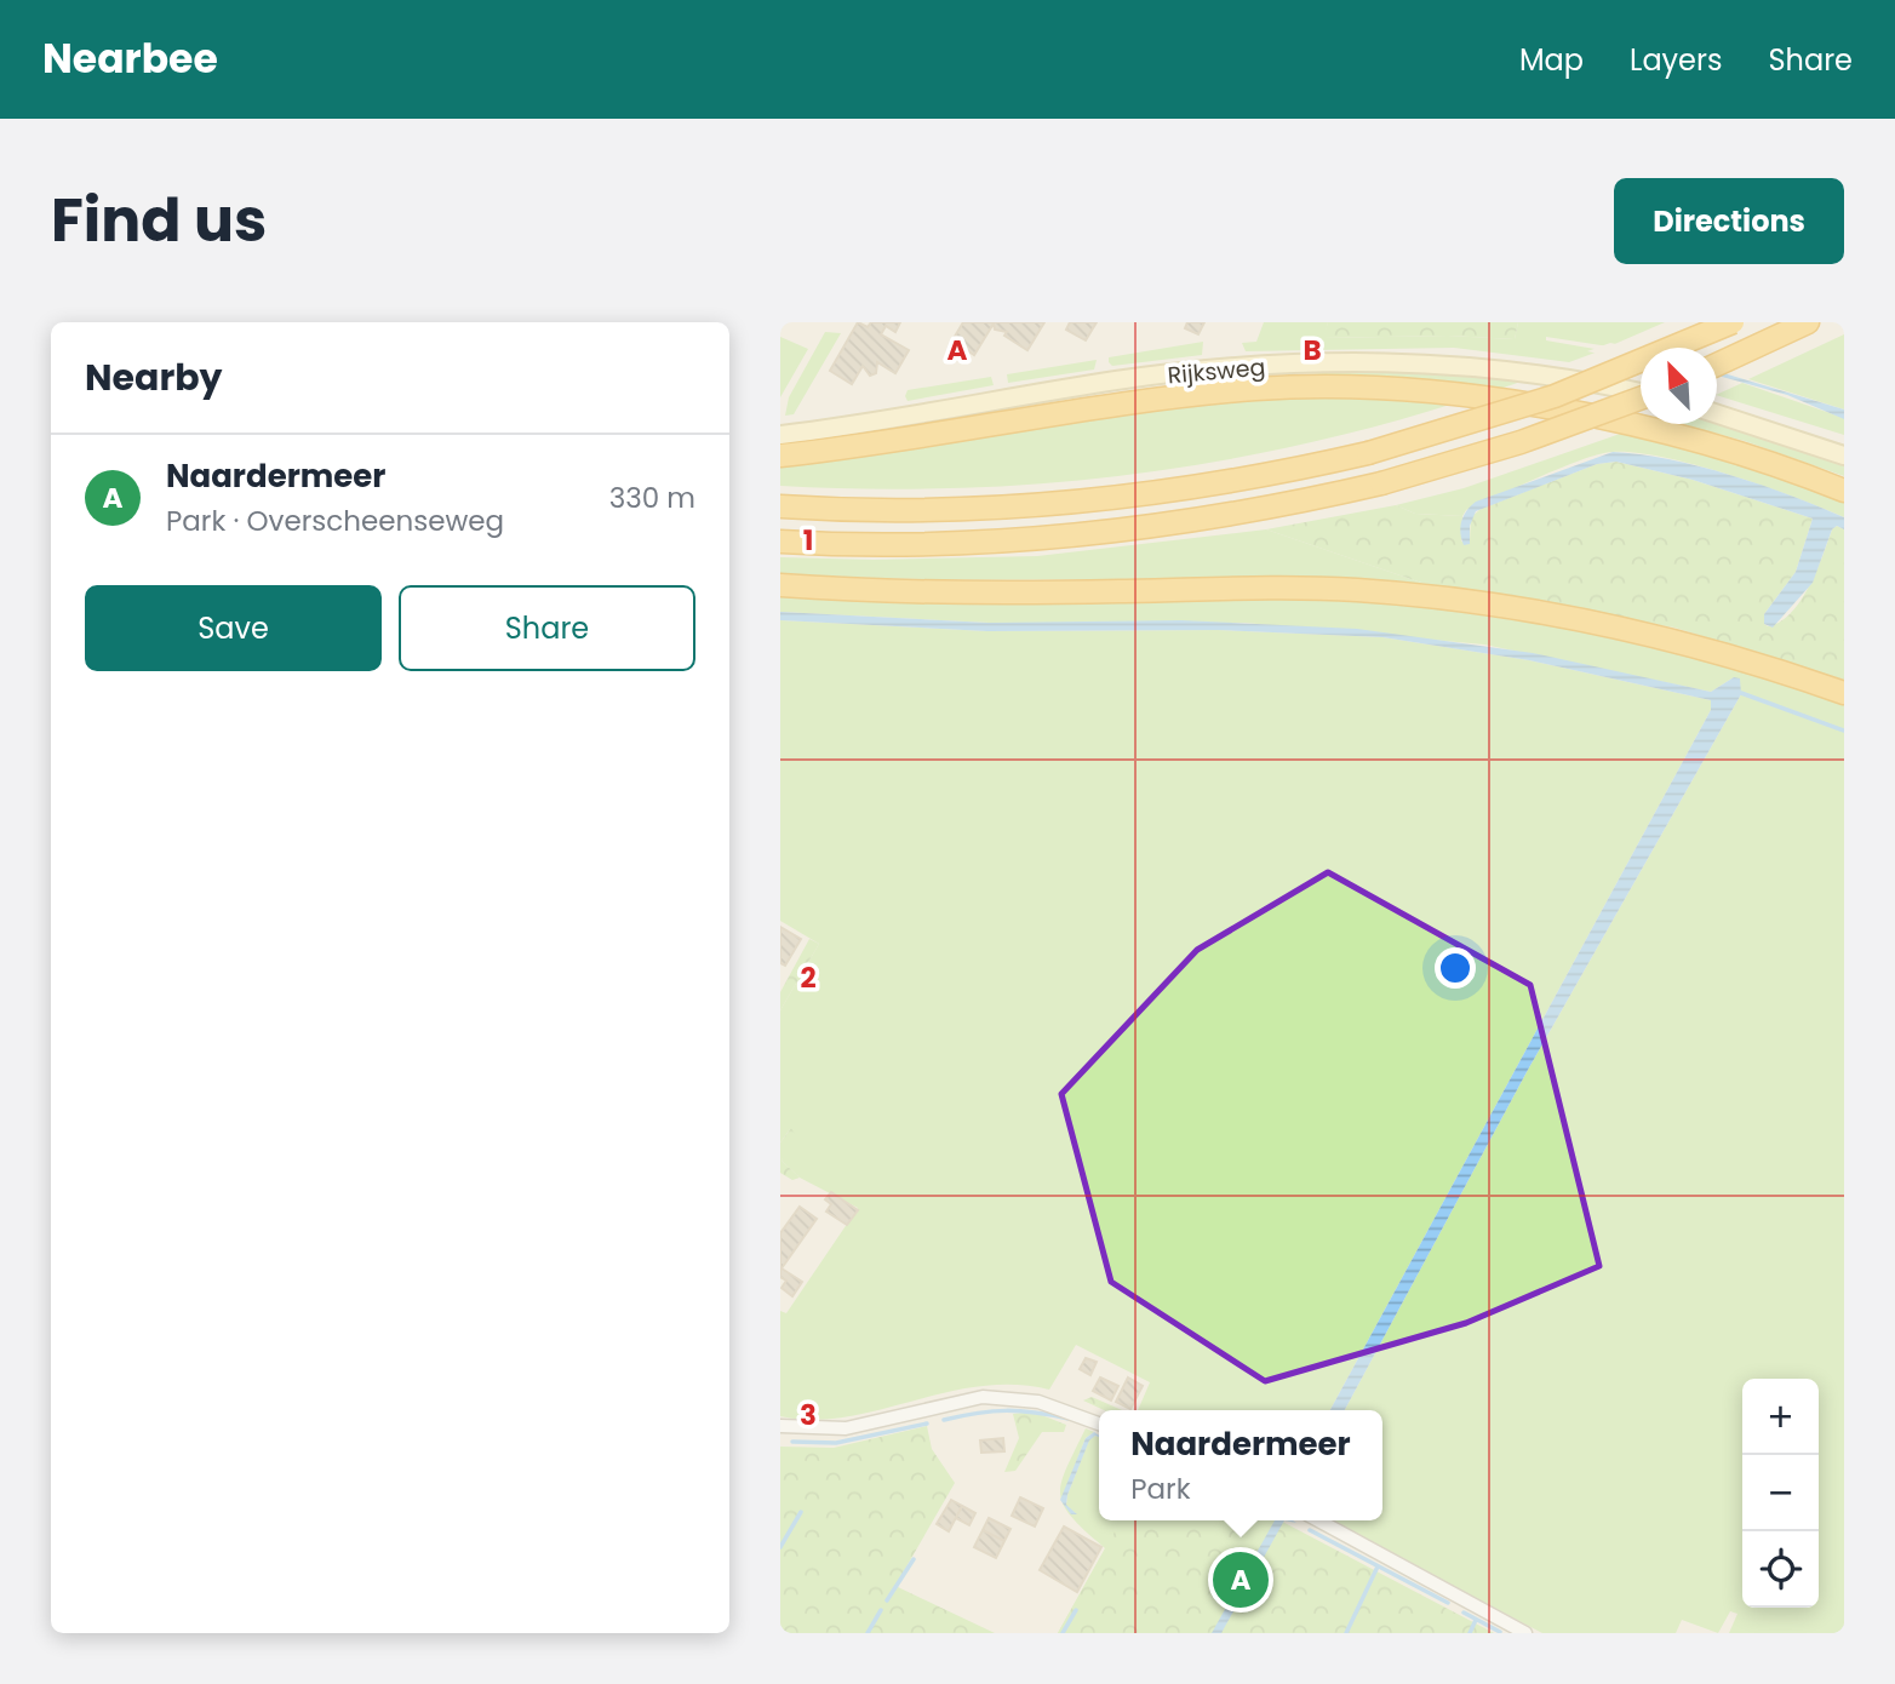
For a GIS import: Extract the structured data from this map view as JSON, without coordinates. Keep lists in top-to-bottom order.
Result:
{
  "streets": {
    "main road": ["Rijksweg"]
  },
  "north": "top left",
  "page": {
    "header": "Nearbee",
    "nav": ["Map", "Layers", "Share"],
    "title": "Find us",
    "buttons": [
      "Directions",
      ["Save", "Share"]
    ],
    "heading": "Nearby",
    "list": [
      {
        "mark": "A",
        "name": "Naardermeer",
        "note": "Park · Overscheenseweg",
        "value": "330 m"
      }
    ],
    "map_buttons": ["+", "−"],
    "popup": ["Naardermeer", "Park"],
    "pins": "A"
  },
  "grid": {
    "columns": ["A", "B"],
    "rows": ["1", "2", "3"]
  }
}
